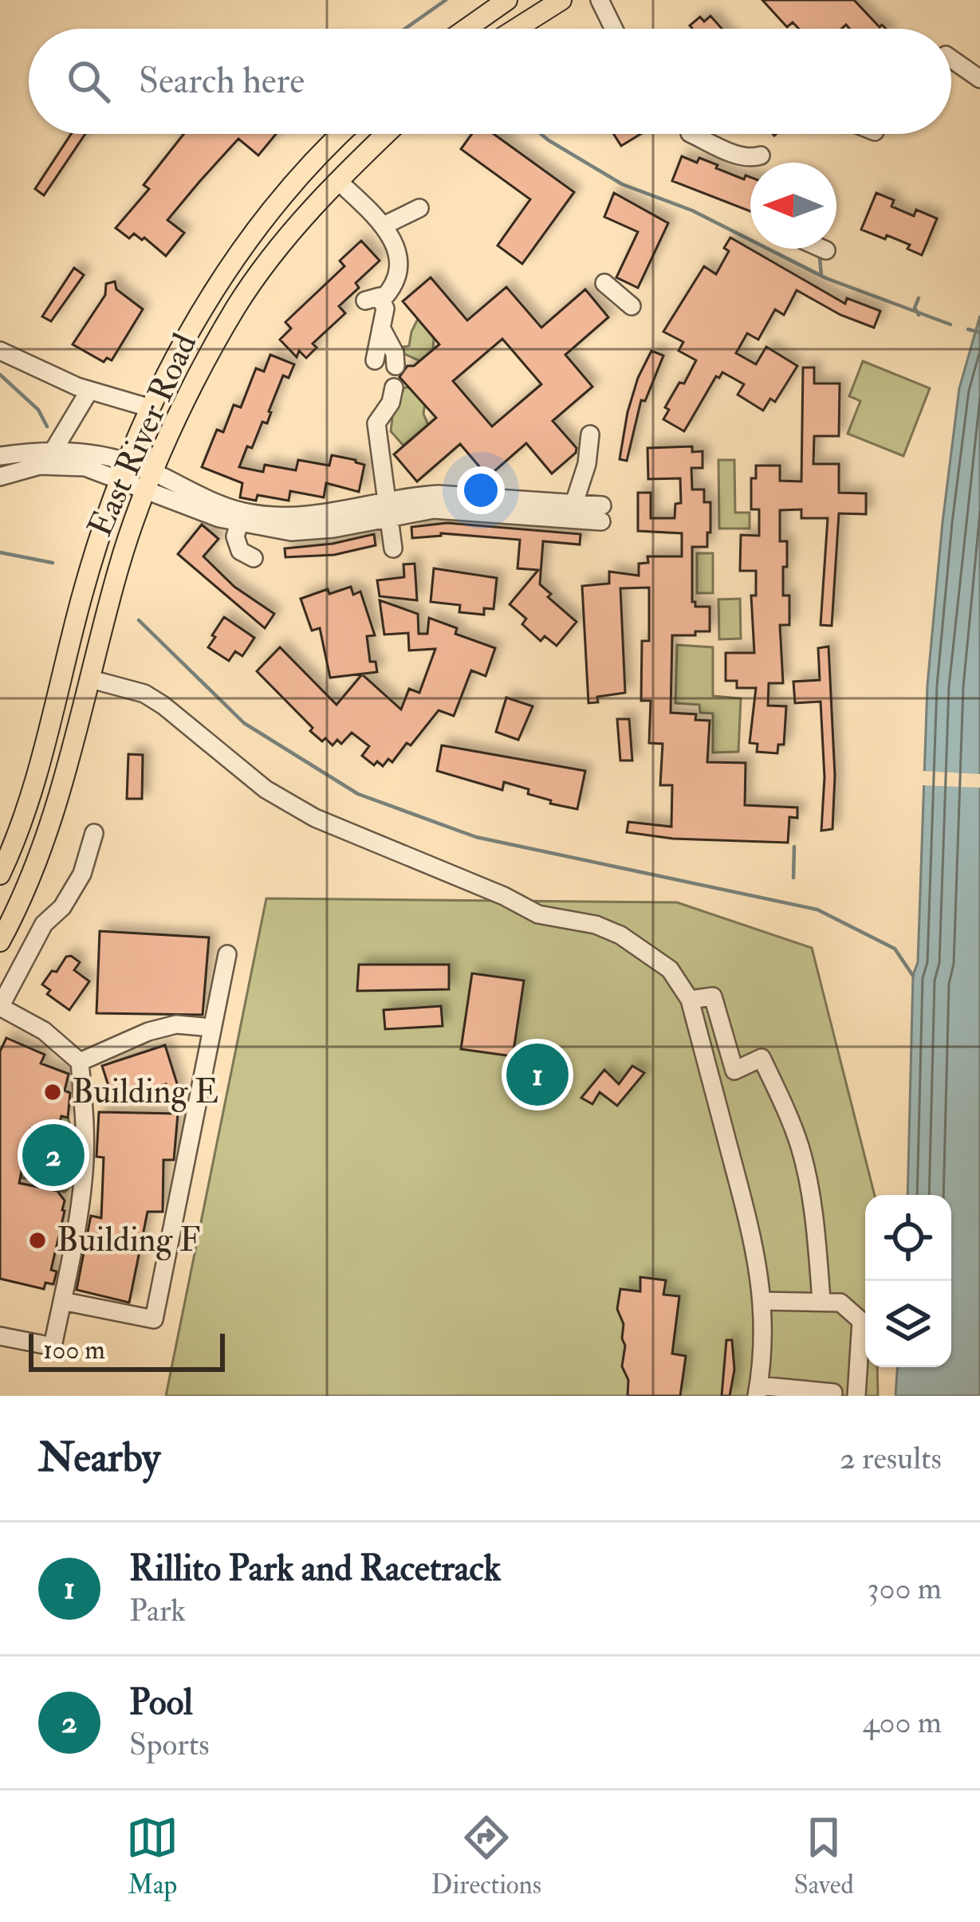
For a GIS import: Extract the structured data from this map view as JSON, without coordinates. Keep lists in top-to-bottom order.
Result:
{
  "streets": {
    "main road": ["East River Road"]
  },
  "places": ["Building E", "Building F"],
  "scale_bar": "100 m",
  "north": "left",
  "page": {
    "search": "Search here",
    "pins": ["1", "2"],
    "scale": "100 m",
    "heading": ["Nearby", "2 results"],
    "list": [
      {
        "mark": "1",
        "name": "Rillito Park and Racetrack",
        "note": "Park",
        "value": "300 m"
      },
      {
        "mark": "2",
        "name": "Pool",
        "note": "Sports",
        "value": "400 m"
      }
    ],
    "nav": ["Map", "Directions", "Saved"]
  }
}
